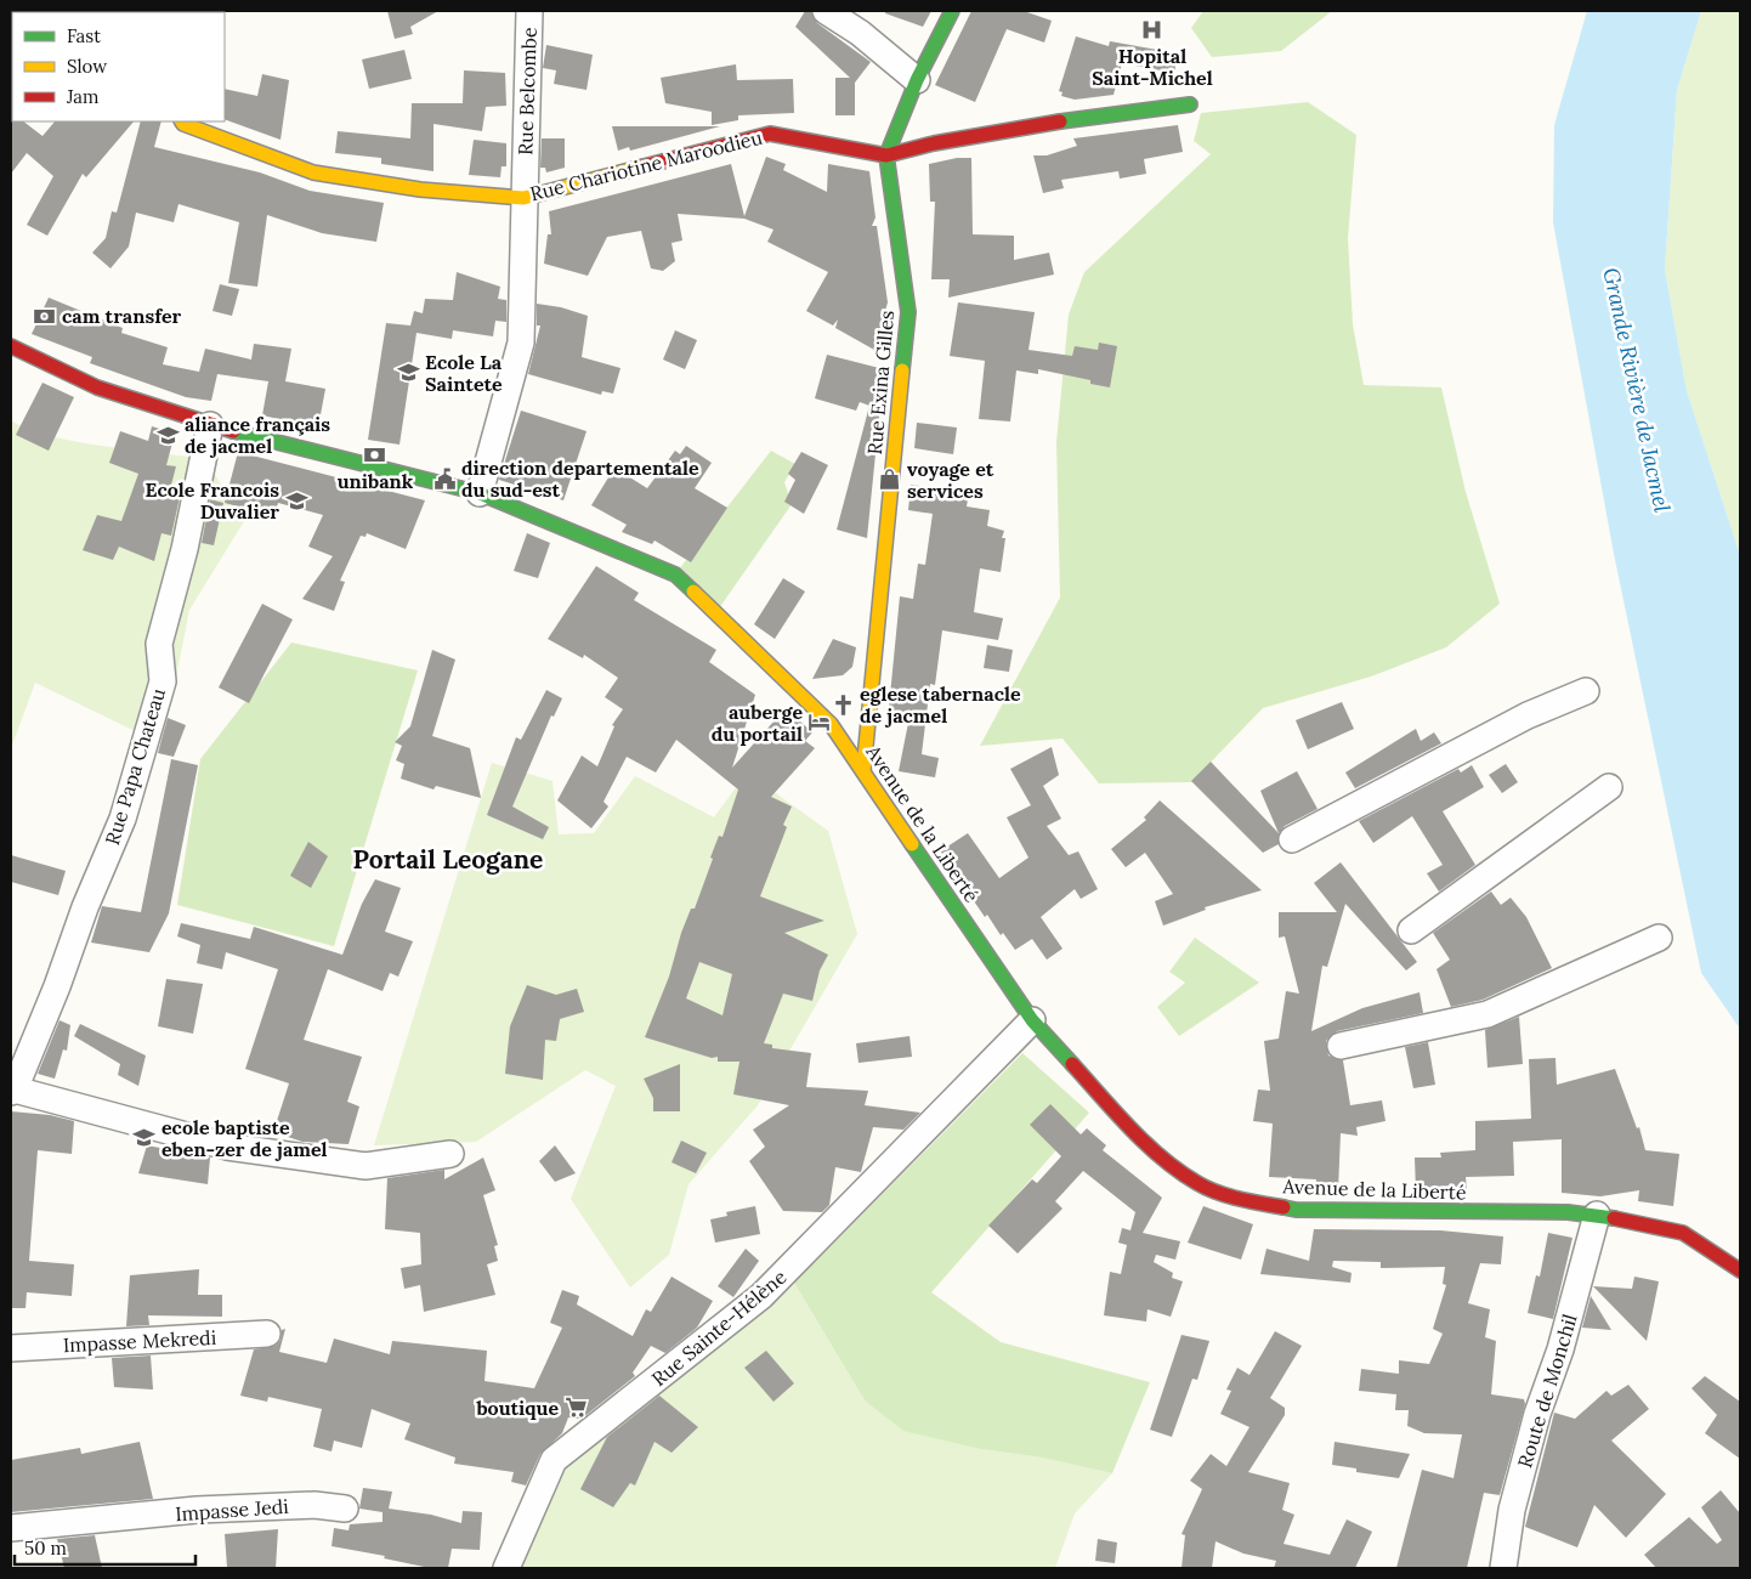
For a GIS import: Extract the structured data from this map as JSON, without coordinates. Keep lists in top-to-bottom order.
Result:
{
  "streets": {
    "main road": ["Rue Chariotine Maroodieu", "Rue Exina Gilles", "Avenue de la Liberté"],
    "street": [
      "Rue Belcombe",
      "Rue Papa Chateau",
      "Rue Sainte-Hélène",
      "Impasse Mekredi",
      "Route de Monchil",
      "Impasse Jedi"
    ]
  },
  "crossings": [
    ["Rue Belcombe", "Rue Chariotine Maroodieu"],
    ["Rue Belcombe", "Avenue de la Liberté"],
    ["Rue Chariotine Maroodieu", "Rue Exina Gilles"],
    ["Rue Exina Gilles", "Avenue de la Liberté"],
    ["Rue Papa Chateau", "Avenue de la Liberté"],
    ["Avenue de la Liberté", "Rue Sainte-Hélène"],
    ["Avenue de la Liberté", "Route de Monchil"]
  ],
  "districts": ["Portail Leogane"],
  "water": ["Grande Rivière de Jacmel"],
  "places": {
    "hospital": ["Hopital Saint-Michel"],
    "bank": ["cam transfer", "unibank"],
    "school or university": [
      "Ecole La Saintete",
      "aliance français de jacmel",
      "Ecole Francois Duvalier",
      "ecole baptiste eben-zer de jamel"
    ],
    "public building": ["direction departementale du sud-est"],
    "shop": ["voyage et services"],
    "church": ["eglese tabernacle de jacmel"],
    "hotel": ["auberge du portail"],
    "supermarket": ["boutique"]
  },
  "legend": ["Fast", "Slow", "Jam"],
  "scale_bar": "50 m"
}
